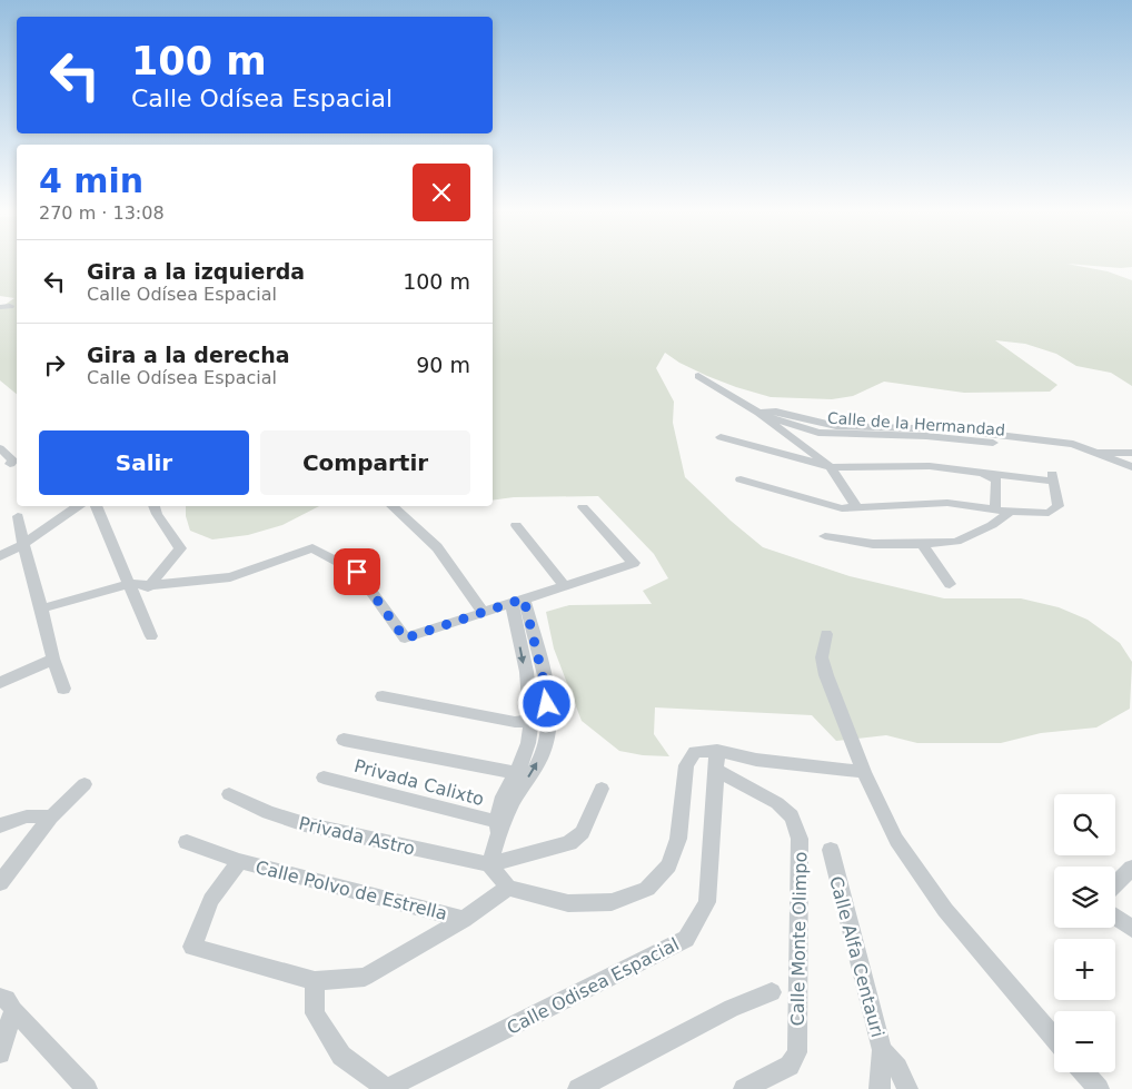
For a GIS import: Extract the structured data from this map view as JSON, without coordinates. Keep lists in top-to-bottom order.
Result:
{
  "streets": {
    "street": [
      "Calle de la Hermandad",
      "Privada Calixto",
      "Privada Astro",
      "Calle Polvo de Estrella",
      "Calle Monte Olimpo",
      "Calle Alfa Centauri",
      "Calle Odisea Espacial"
    ]
  },
  "crossings": [
    ["Calle Monte Olimpo", "Calle Odisea Espacial"]
  ],
  "page": {
    "turn": ["100 m", "Calle Odísea Espacial"],
    "heading": ["4 min", "270 m · 13:08"],
    "list": [
      {
        "name": "Gira a la izquierda",
        "note": "Calle Odísea Espacial",
        "value": "100 m"
      },
      {
        "name": "Gira a la derecha",
        "note": "Calle Odísea Espacial",
        "value": "90 m"
      }
    ],
    "buttons": ["Salir", "Compartir"],
    "map_buttons": ["+", "−"]
  }
}
